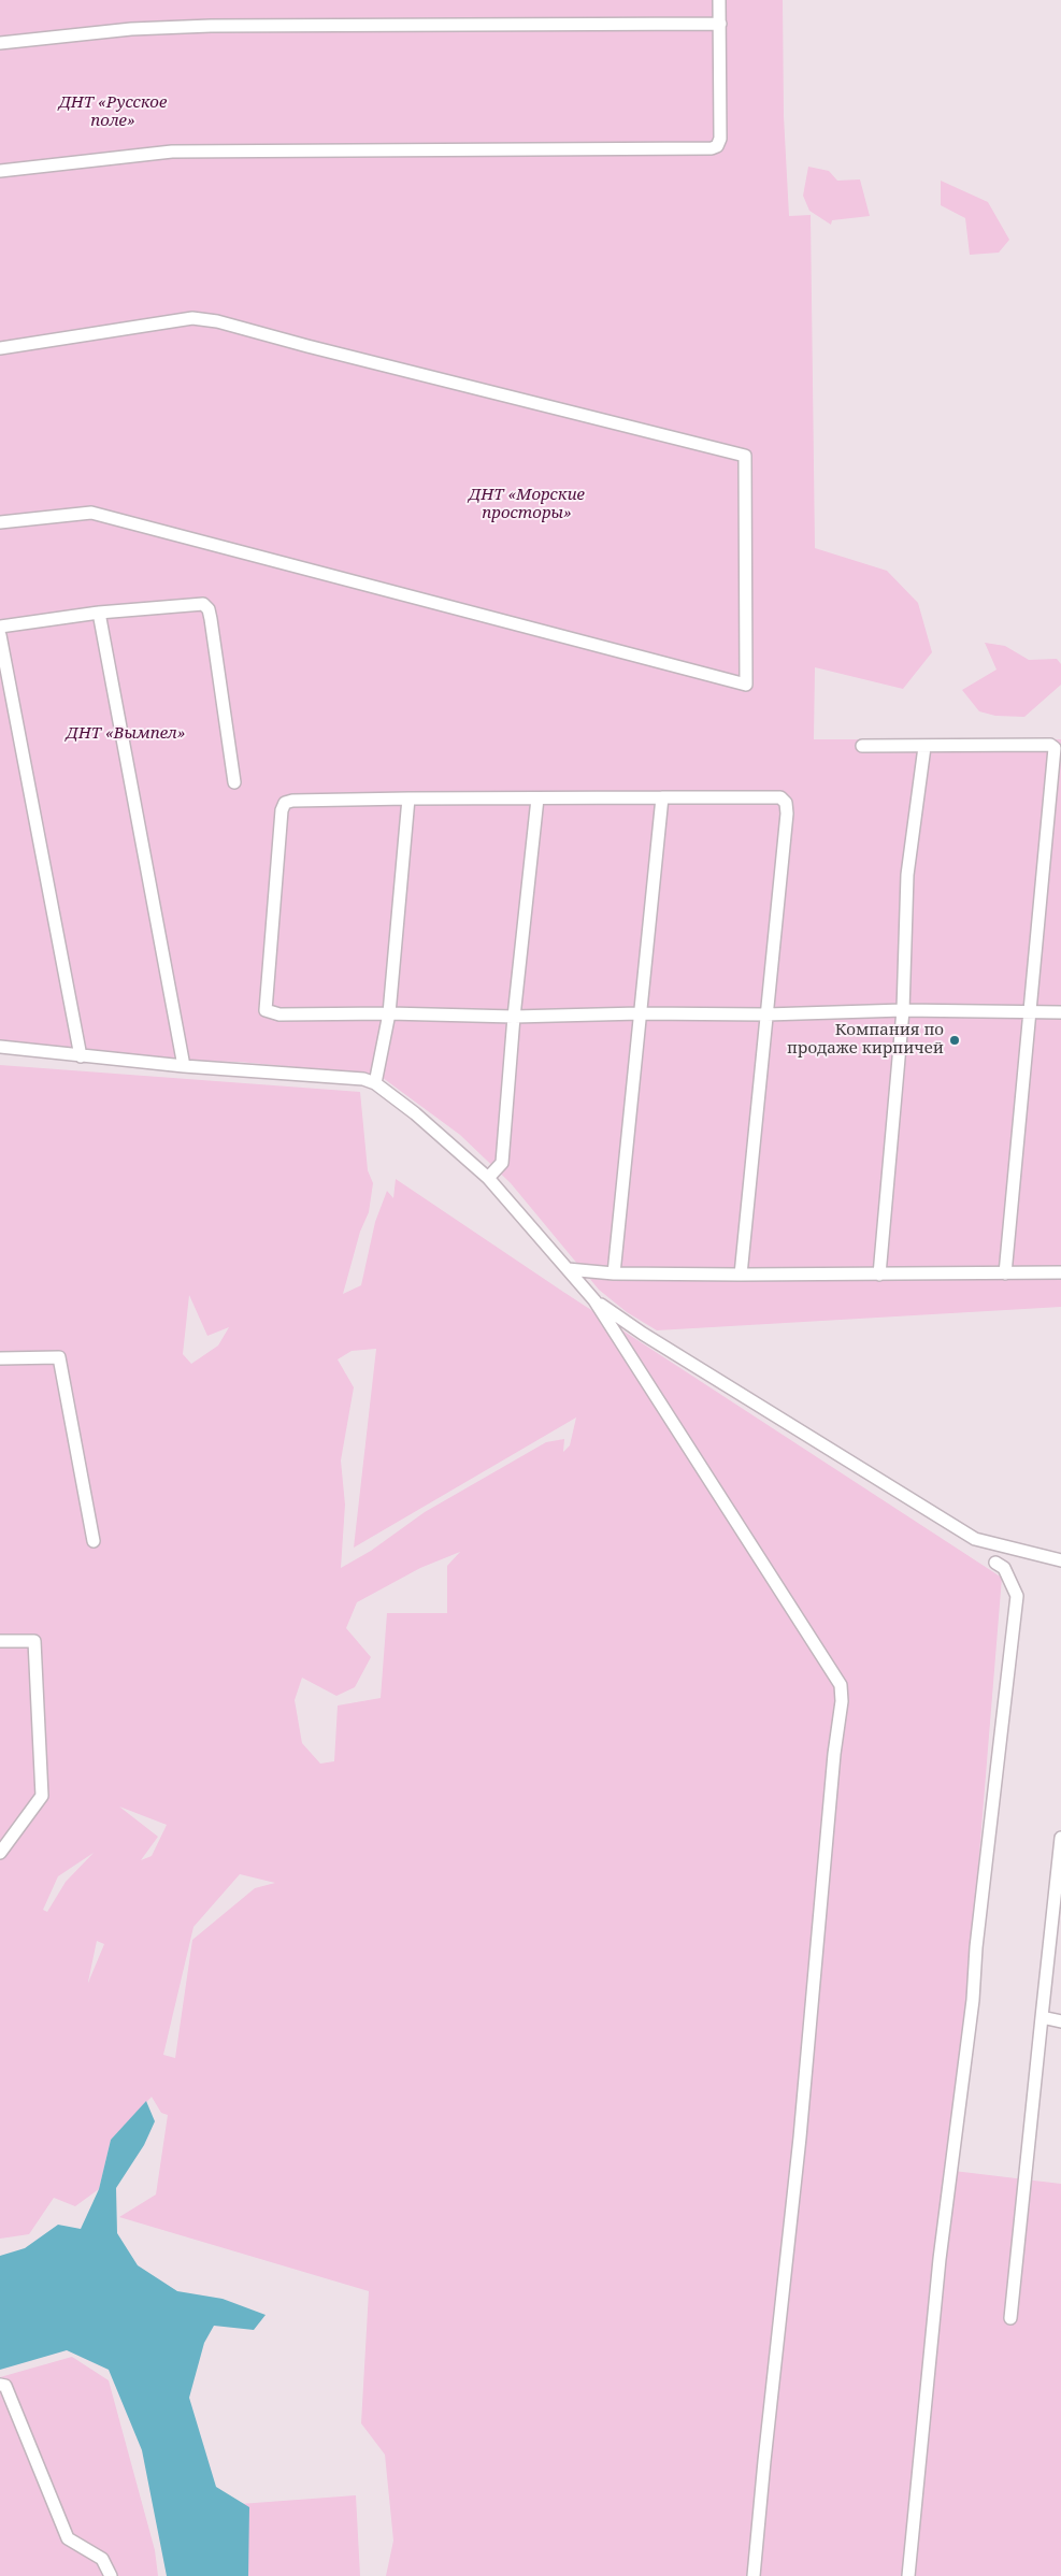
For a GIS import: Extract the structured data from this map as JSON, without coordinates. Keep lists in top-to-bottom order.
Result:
{
  "parks": ["ДНТ «Русское поле»", "ДНТ «Морские просторы»", "ДНТ «Вымпел»"],
  "places": ["Компания по продаже кирпичей"]
}
